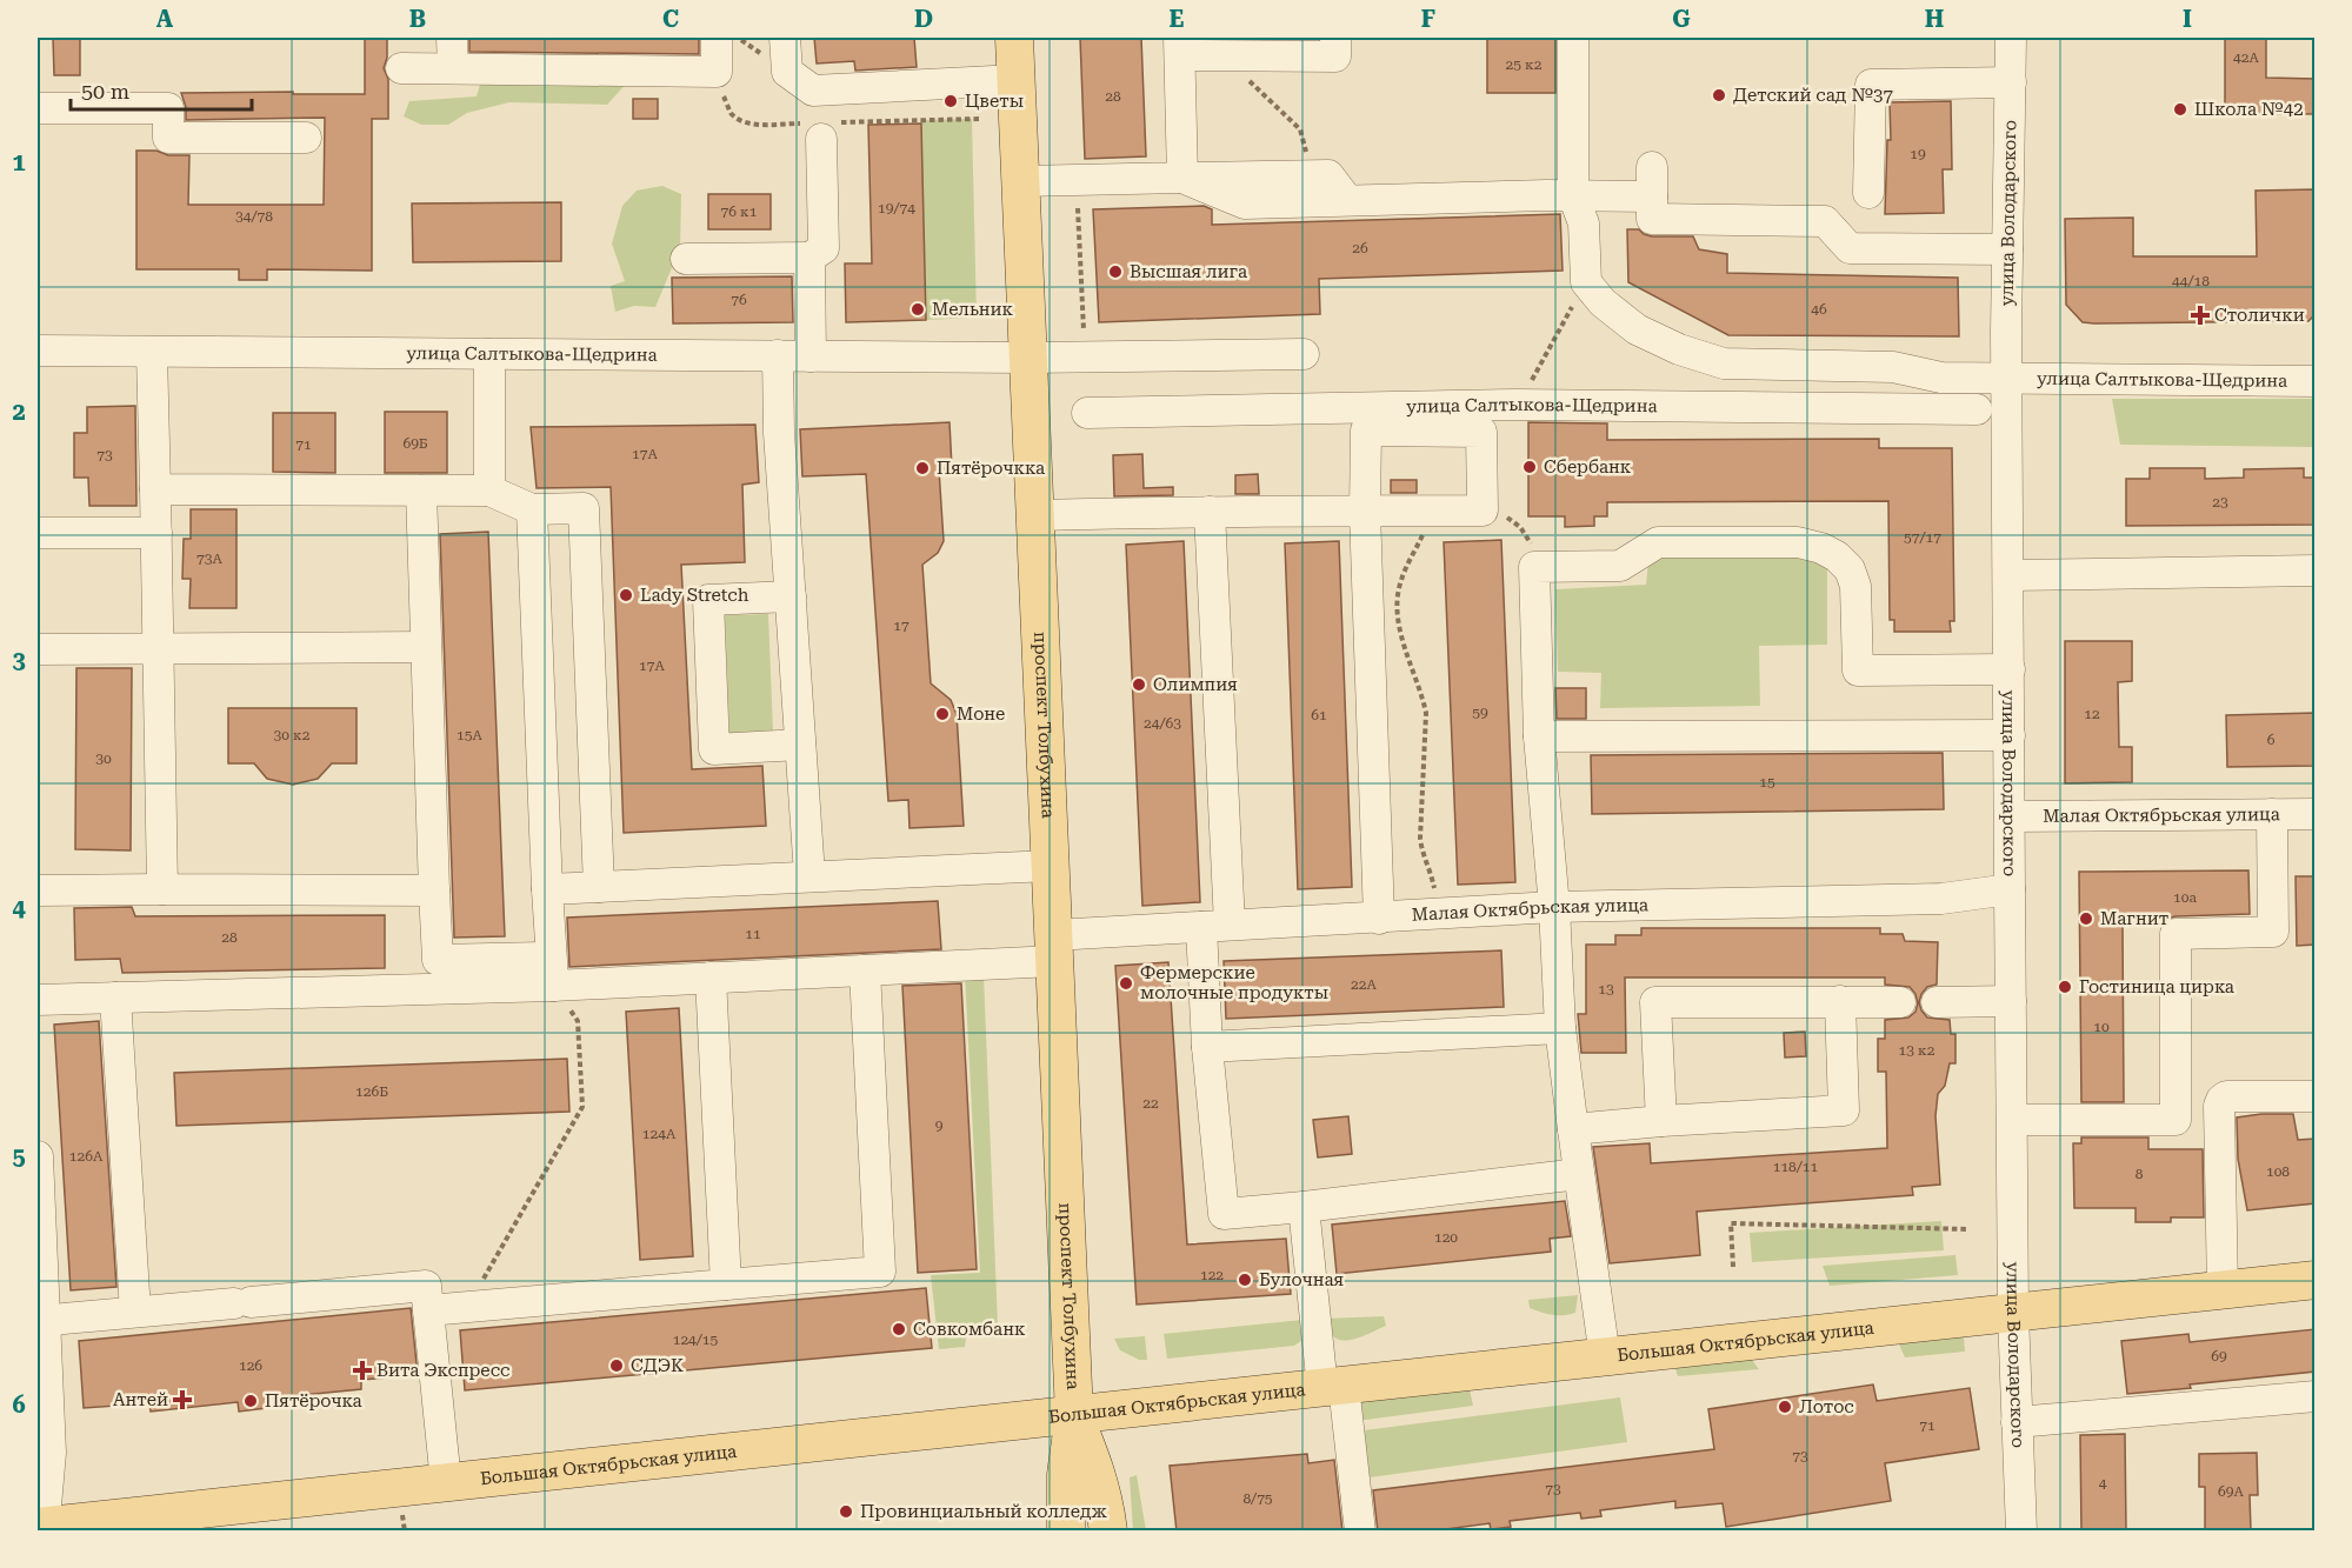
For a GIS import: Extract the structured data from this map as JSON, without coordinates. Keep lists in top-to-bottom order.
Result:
{
  "streets": {
    "main road": ["проспект Толбухина", "Большая Октябрьская улица"],
    "street": ["улица Володарского", "улица Салтыкова-Щедрина", "Малая Октябрьская улица"]
  },
  "crossings": [
    ["улица Володарского", "улица Салтыкова-Щедрина"],
    ["улица Володарского", "Малая Октябрьская улица"],
    ["улица Володарского", "Большая Октябрьская улица"],
    ["улица Салтыкова-Щедрина", "проспект Толбухина"],
    ["проспект Толбухина", "Малая Октябрьская улица"],
    ["проспект Толбухина", "Большая Октябрьская улица"]
  ],
  "places": {
    "other": [
      "Детский сад №37",
      "Цветы",
      "Школа №42",
      "Высшая лига",
      "Мельник",
      "Сбербанк",
      "Пятёрочкка",
      "Lady Stretch",
      "Олимпия",
      "Моне",
      "Магнит",
      "Фермерские молочные продукты",
      "Гостиница цирка",
      "Булочная",
      "Совкомбанк",
      "СДЭК",
      "Пятёрочка",
      "Лотос",
      "Провинциальный колледж"
    ],
    "health": ["Столички", "Вита Экспресс", "Антей"]
  },
  "house_numbers": [
    "42А",
    "25 к2",
    "28",
    "19",
    "19/74",
    "76 к1",
    "34/78",
    "26",
    "44/18",
    "76",
    "46",
    "69Б",
    "71",
    "17А",
    "73",
    "23",
    "57/17",
    "73А",
    "17",
    "17А",
    "59",
    "12",
    "61",
    "24/63",
    "30 к2",
    "15А",
    "6",
    "30",
    "15",
    "10а",
    "11",
    "28",
    "22А",
    "13",
    "10",
    "13 к2",
    "126Б",
    "22",
    "9",
    "124А",
    "126А",
    "118/11",
    "108",
    "8",
    "120",
    "122",
    "124/15",
    "69",
    "126",
    "71",
    "73",
    "4",
    "73",
    "69А",
    "8/75"
  ],
  "scale_bar": "50 m",
  "grid": {
    "columns": [
      "A",
      "B",
      "C",
      "D",
      "E",
      "F",
      "G",
      "H",
      "I"
    ],
    "rows": [
      "1",
      "2",
      "3",
      "4",
      "5",
      "6"
    ]
  }
}
